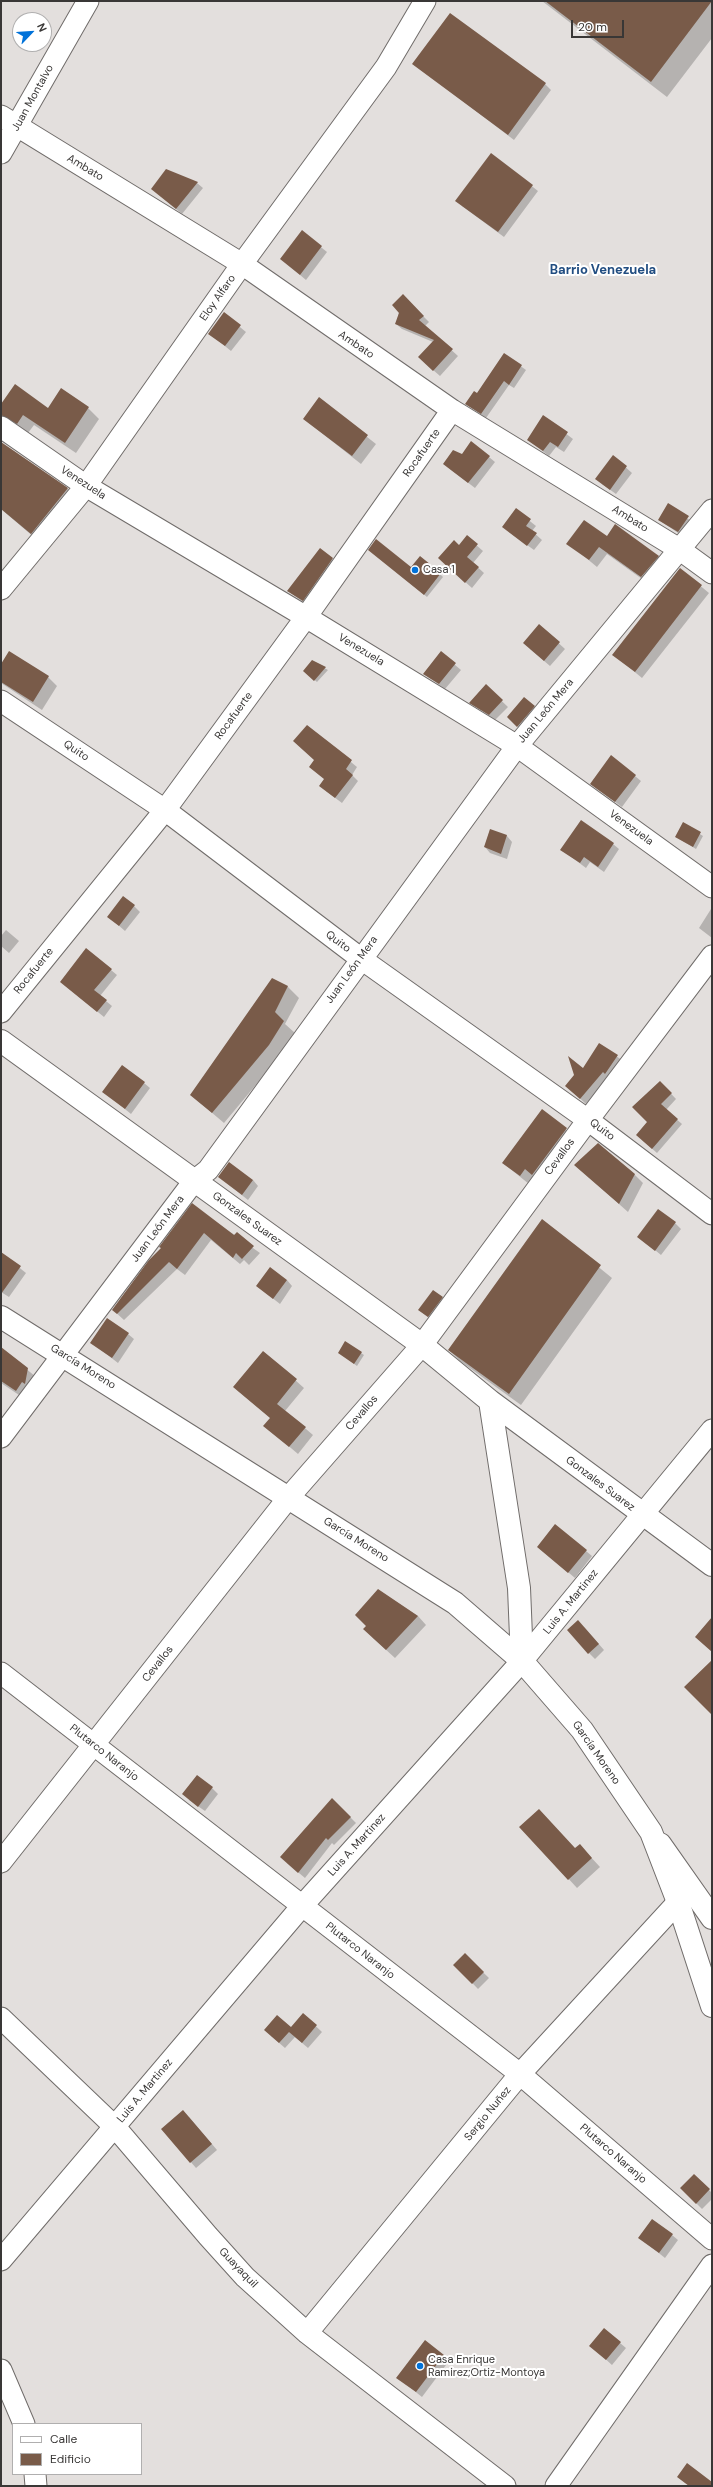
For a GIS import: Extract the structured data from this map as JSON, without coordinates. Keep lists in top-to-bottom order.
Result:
{
  "streets": {
    "main road": ["Gonzales Suarez", "García Moreno"],
    "street": [
      "Juan Montalvo",
      "Ambato",
      "Eloy Alfaro",
      "Rocafuerte",
      "Venezuela",
      "Juan León Mera",
      "Quito",
      "Cevallos",
      "Luis A. Martinez",
      "Plutarco Naranjo",
      "Sergio Nuñez",
      "Guayaquil"
    ]
  },
  "crossings": [
    ["Juan Montalvo", "Ambato"],
    ["Ambato", "Eloy Alfaro"],
    ["Ambato", "Rocafuerte"],
    ["Ambato", "Juan León Mera"],
    ["Eloy Alfaro", "Venezuela"],
    ["Rocafuerte", "Venezuela"],
    ["Rocafuerte", "Quito"],
    ["Venezuela", "Juan León Mera"],
    ["Juan León Mera", "Quito"],
    ["Juan León Mera", "Gonzales Suarez"],
    ["Juan León Mera", "García Moreno"],
    ["Quito", "Cevallos"],
    ["Cevallos", "Gonzales Suarez"],
    ["Cevallos", "García Moreno"],
    ["Cevallos", "Plutarco Naranjo"],
    ["Gonzales Suarez", "Luis A. Martinez"],
    ["García Moreno", "Luis A. Martinez"],
    ["Luis A. Martinez", "Plutarco Naranjo"],
    ["Luis A. Martinez", "Guayaquil"],
    ["Plutarco Naranjo", "Sergio Nuñez"],
    ["Sergio Nuñez", "Guayaquil"]
  ],
  "districts": ["Barrio Venezuela"],
  "places": ["Casa 1", "Casa Enrique Ramirez;Ortiz-Montoya"],
  "legend": ["Calle", "Edificio"],
  "scale_bar": "20 m",
  "north": "top right"
}
